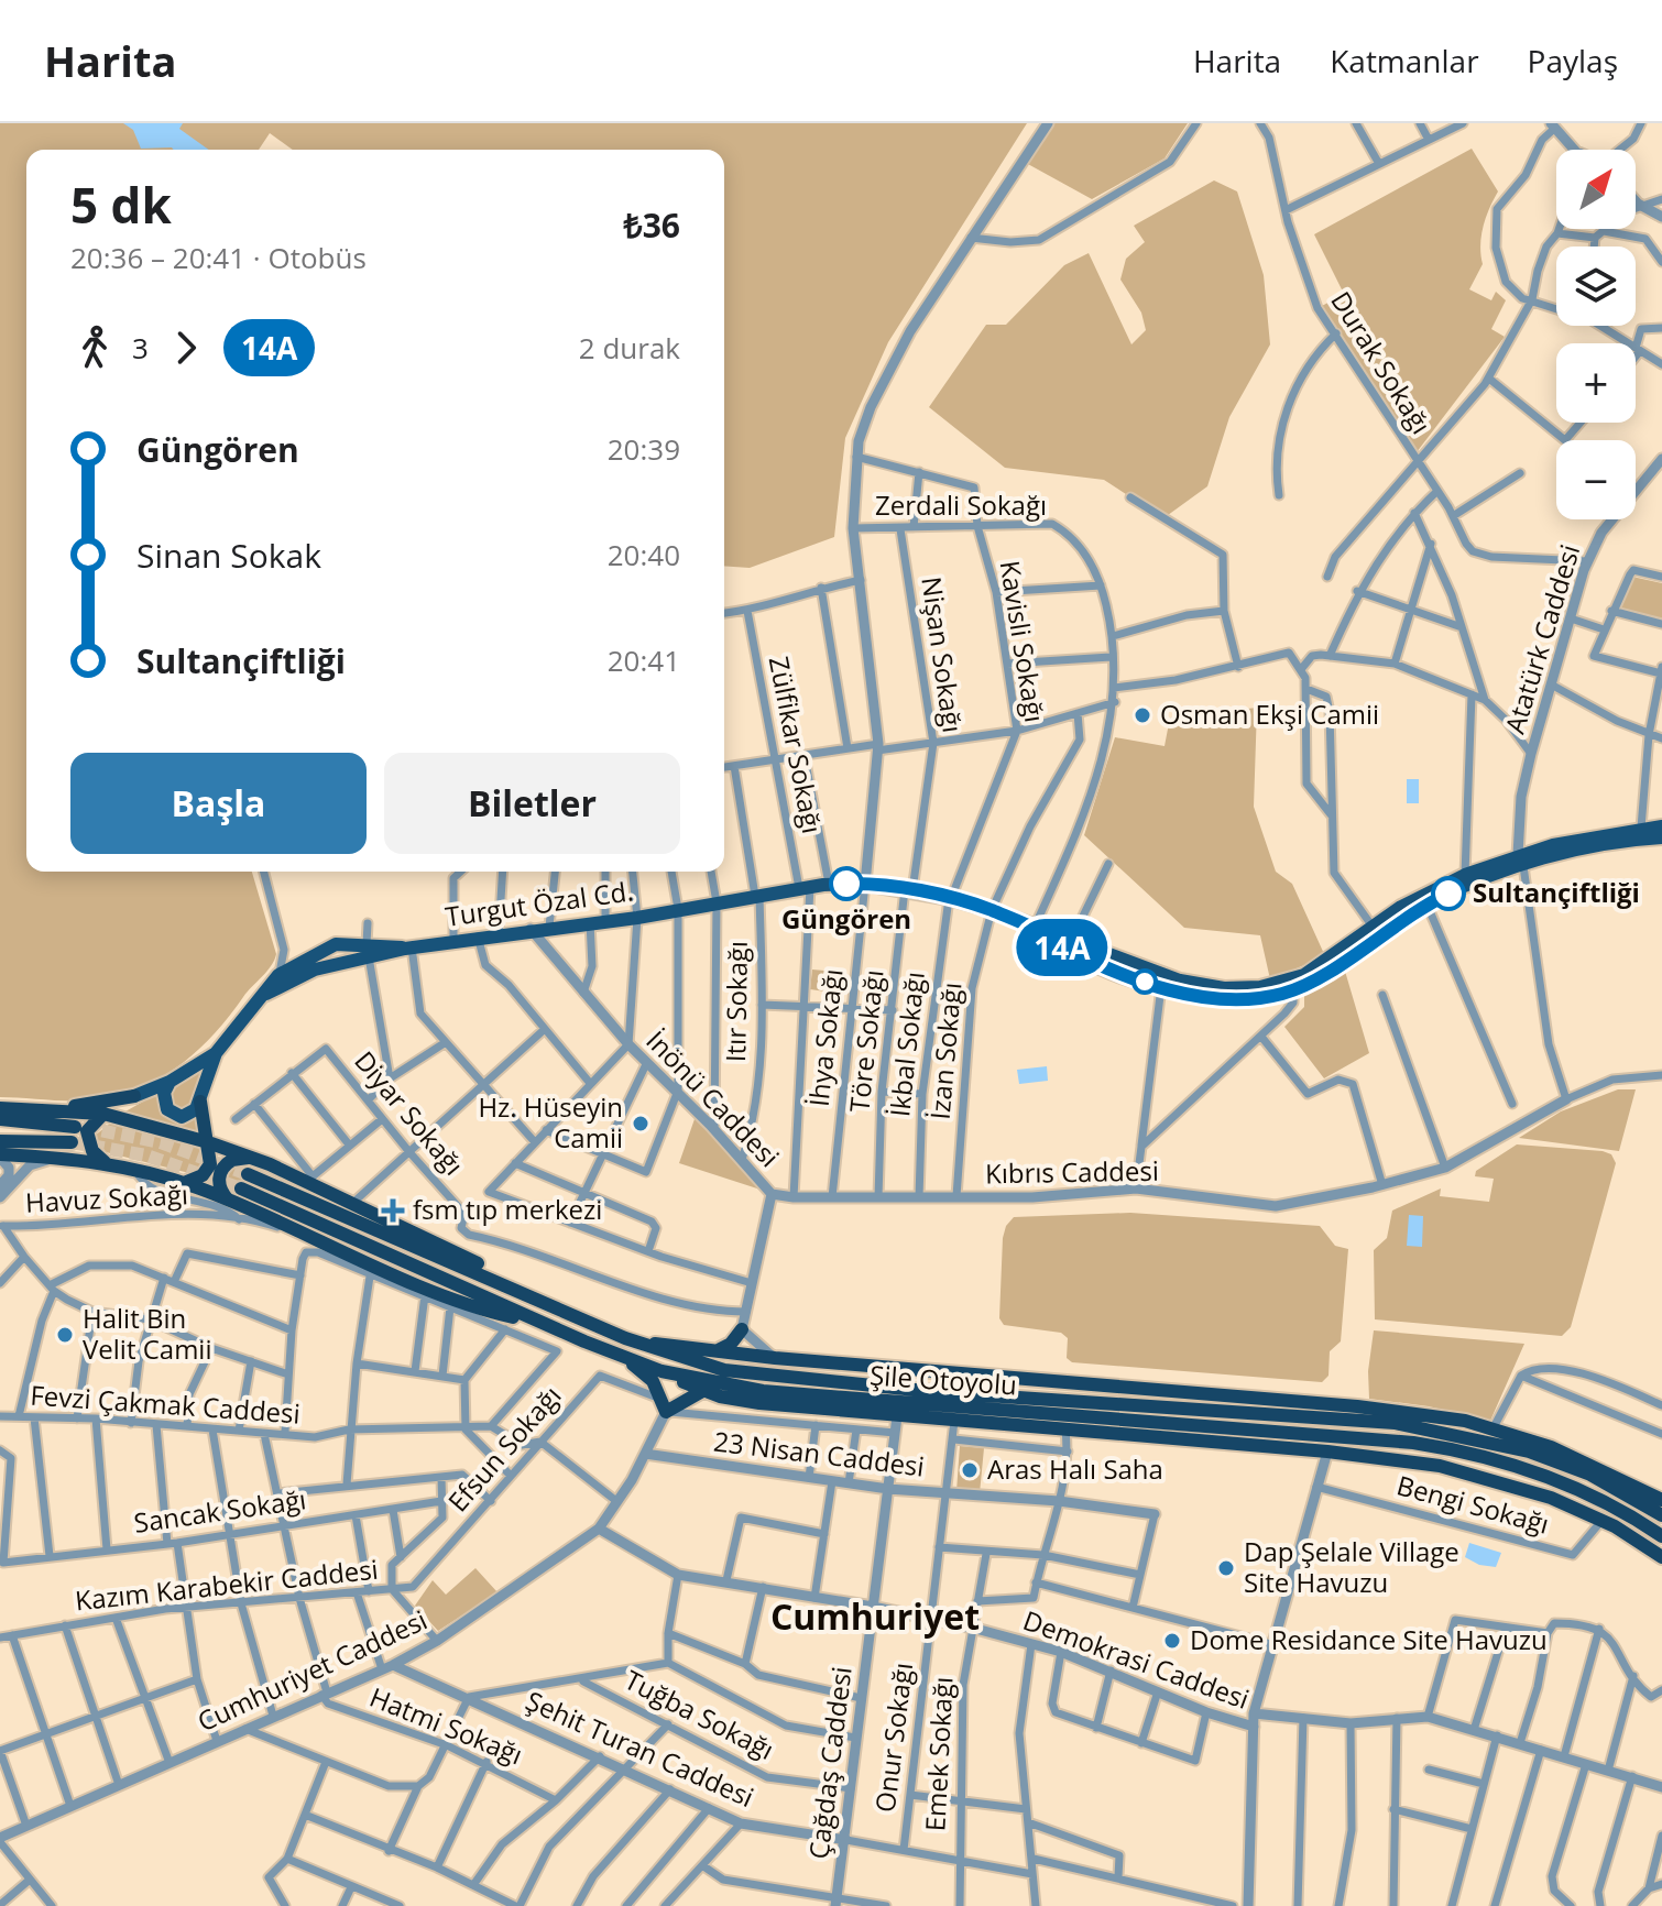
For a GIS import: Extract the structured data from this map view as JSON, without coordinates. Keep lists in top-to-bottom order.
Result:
{
  "streets": {
    "highway": ["Şile Otoyolu"],
    "main road": ["Turgut Özal Cd."],
    "street": [
      "Durak Sokağı",
      "Zerdali Sokağı",
      "Atatürk Caddesi",
      "Kavisli Sokağı",
      "Nişan Sokağı",
      "Zülfikar Sokağı",
      "Itır Sokağı",
      "İhya Sokağı",
      "Töre Sokağı",
      "İkbal Sokağı",
      "İzan Sokağı",
      "İnönü Caddesi",
      "Diyar Sokağı",
      "Kıbrıs Caddesi",
      "Havuz Sokağı",
      "Fevzi Çakmak Caddesi",
      "Efsun Sokağı",
      "23 Nisan Caddesi",
      "Bengi Sokağı",
      "Sancak Sokağı",
      "Kazım Karabekir Caddesi",
      "Demokrasi Caddesi",
      "Cumhuriyet Caddesi",
      "Tuğba Sokağı",
      "Hatmi Sokağı",
      "Onur Sokağı",
      "Şehit Turan Caddesi",
      "Emek Sokağı",
      "Çağdaş Caddesi"
    ]
  },
  "crossings": [
    ["Durak Sokağı", "Atatürk Caddesi"],
    ["Zerdali Sokağı", "Kavisli Sokağı"],
    ["Zerdali Sokağı", "Nişan Sokağı"],
    ["Zerdali Sokağı", "Turgut Özal Cd."],
    ["Kavisli Sokağı", "Turgut Özal Cd."],
    ["Kavisli Sokağı", "İkbal Sokağı"],
    ["Nişan Sokağı", "Turgut Özal Cd."],
    ["Nişan Sokağı", "Töre Sokağı"],
    ["Zülfikar Sokağı", "Turgut Özal Cd."],
    ["Zülfikar Sokağı", "Kıbrıs Caddesi"],
    ["Turgut Özal Cd.", "Itır Sokağı"],
    ["Turgut Özal Cd.", "İhya Sokağı"],
    ["Turgut Özal Cd.", "Töre Sokağı"],
    ["Turgut Özal Cd.", "İkbal Sokağı"],
    ["Turgut Özal Cd.", "İzan Sokağı"],
    ["Turgut Özal Cd.", "İnönü Caddesi"],
    ["Itır Sokağı", "İnönü Caddesi"],
    ["İhya Sokağı", "Kıbrıs Caddesi"],
    ["Töre Sokağı", "Kıbrıs Caddesi"],
    ["İkbal Sokağı", "Kıbrıs Caddesi"],
    ["İzan Sokağı", "Kıbrıs Caddesi"],
    ["İnönü Caddesi", "Diyar Sokağı"],
    ["İnönü Caddesi", "Kıbrıs Caddesi"],
    ["Efsun Sokağı", "Kazım Karabekir Caddesi"],
    ["Efsun Sokağı", "Cumhuriyet Caddesi"],
    ["23 Nisan Caddesi", "Cumhuriyet Caddesi"],
    ["23 Nisan Caddesi", "Onur Sokağı"],
    ["23 Nisan Caddesi", "Çağdaş Caddesi"],
    ["Kazım Karabekir Caddesi", "Cumhuriyet Caddesi"],
    ["Demokrasi Caddesi", "Cumhuriyet Caddesi"],
    ["Demokrasi Caddesi", "Onur Sokağı"],
    ["Demokrasi Caddesi", "Emek Sokağı"],
    ["Demokrasi Caddesi", "Çağdaş Caddesi"],
    ["Cumhuriyet Caddesi", "Hatmi Sokağı"],
    ["Cumhuriyet Caddesi", "Şehit Turan Caddesi"],
    ["Tuğba Sokağı", "Çağdaş Caddesi"],
    ["Onur Sokağı", "Şehit Turan Caddesi"],
    ["Şehit Turan Caddesi", "Emek Sokağı"],
    ["Şehit Turan Caddesi", "Çağdaş Caddesi"]
  ],
  "districts": ["Cumhuriyet"],
  "places": {
    "other": [
      "Osman Ekşi Camii",
      "Güngören",
      "Sultançiftliği",
      "Hz. Hüseyin Camii",
      "Halit Bin Velit Camii",
      "Aras Halı Saha",
      "Dap Şelale Village Site Havuzu",
      "Dome Residance Site Havuzu"
    ],
    "health": ["fsm tıp merkezi"]
  },
  "lines": ["bus line 14A"],
  "north": "top right",
  "page": {
    "header": "Harita",
    "nav": ["Harita", "Katmanlar", "Paylaş"],
    "on_map": "14A",
    "map_buttons": ["+", "−"],
    "heading": ["5 dk", "20:36 – 20:41 · Otobüs", "₺36"],
    "legs": ["3", "14A", "2 durak"],
    "list": [
      {
        "name": "Güngören",
        "value": "20:39"
      },
      {
        "name": "Sinan Sokak",
        "value": "20:40"
      },
      {
        "name": "Sultançiftliği",
        "value": "20:41"
      }
    ],
    "buttons": ["Başla", "Biletler"]
  }
}
